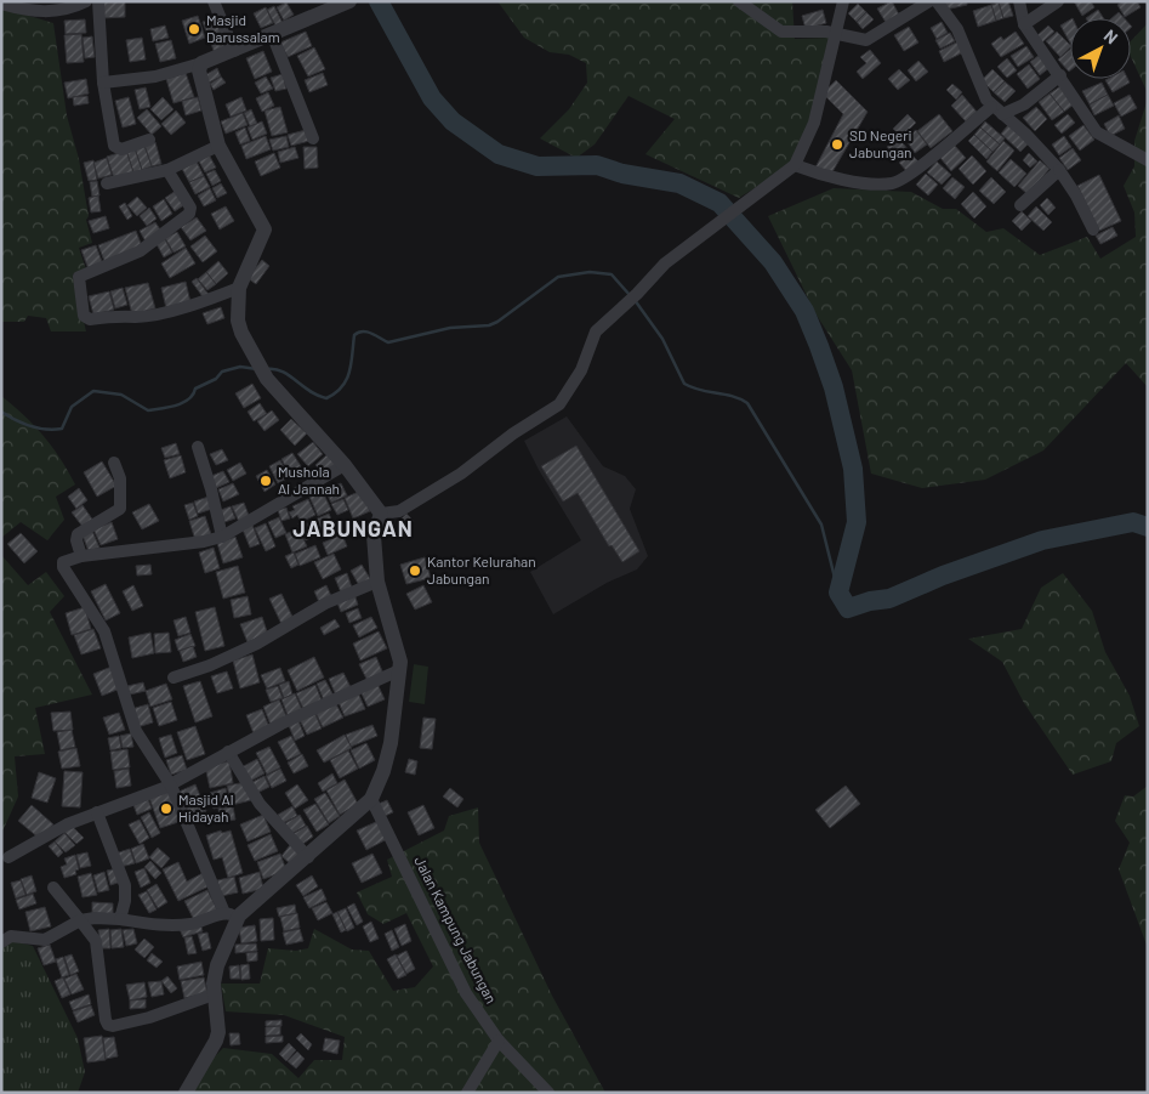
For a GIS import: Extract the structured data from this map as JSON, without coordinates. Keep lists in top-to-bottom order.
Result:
{
  "streets": {
    "street": ["Jalan Kampung Jabungan"]
  },
  "districts": ["JABUNGAN"],
  "places": [
    "Masjid Darussalam",
    "SD Negeri Jabungan",
    "Mushola Al Jannah",
    "Kantor Kelurahan Jabungan",
    "Masjid Al Hidayah"
  ],
  "north": "top right"
}
